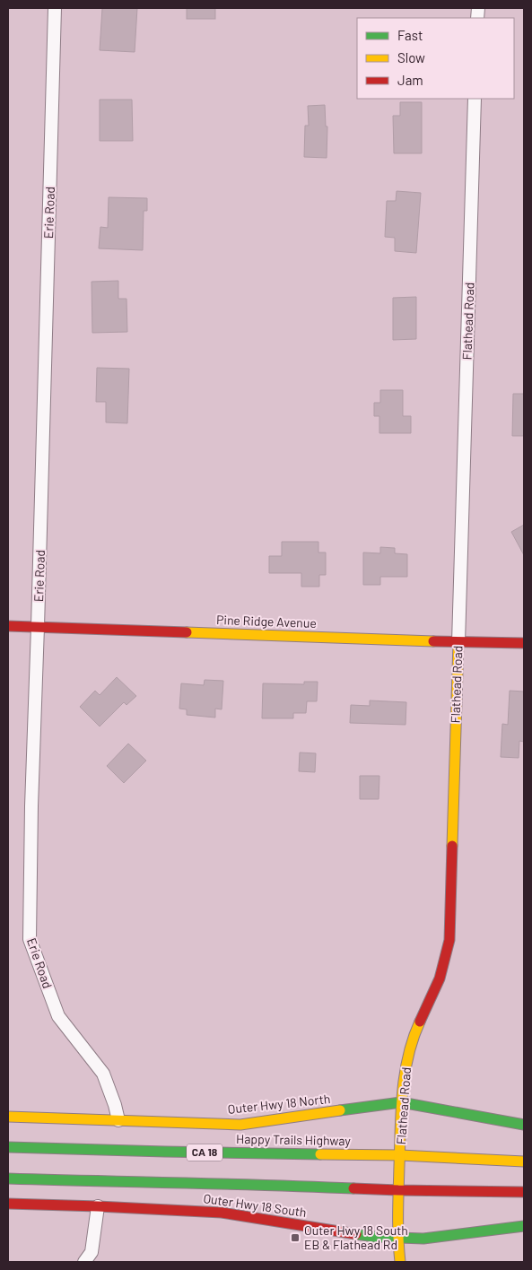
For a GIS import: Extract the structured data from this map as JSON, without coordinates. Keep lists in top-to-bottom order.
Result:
{
  "streets": {
    "street": [
      "Erie Road",
      "Flathead Road",
      "Pine Ridge Avenue",
      "Outer Hwy 18 North",
      "Happy Trails Highway",
      "CA 18",
      "Outer Hwy 18 South"
    ]
  },
  "crossings": [
    ["Erie Road", "Pine Ridge Avenue"],
    ["Erie Road", "Outer Hwy 18 North"],
    ["Flathead Road", "Pine Ridge Avenue"],
    ["Flathead Road", "Outer Hwy 18 North"],
    ["Flathead Road", "Happy Trails Highway"],
    ["Flathead Road", "Outer Hwy 18 South"]
  ],
  "places": {
    "transit": ["Outer Hwy 18 South EB & Flathead Rd"]
  },
  "legend": ["Fast", "Slow", "Jam"]
}
